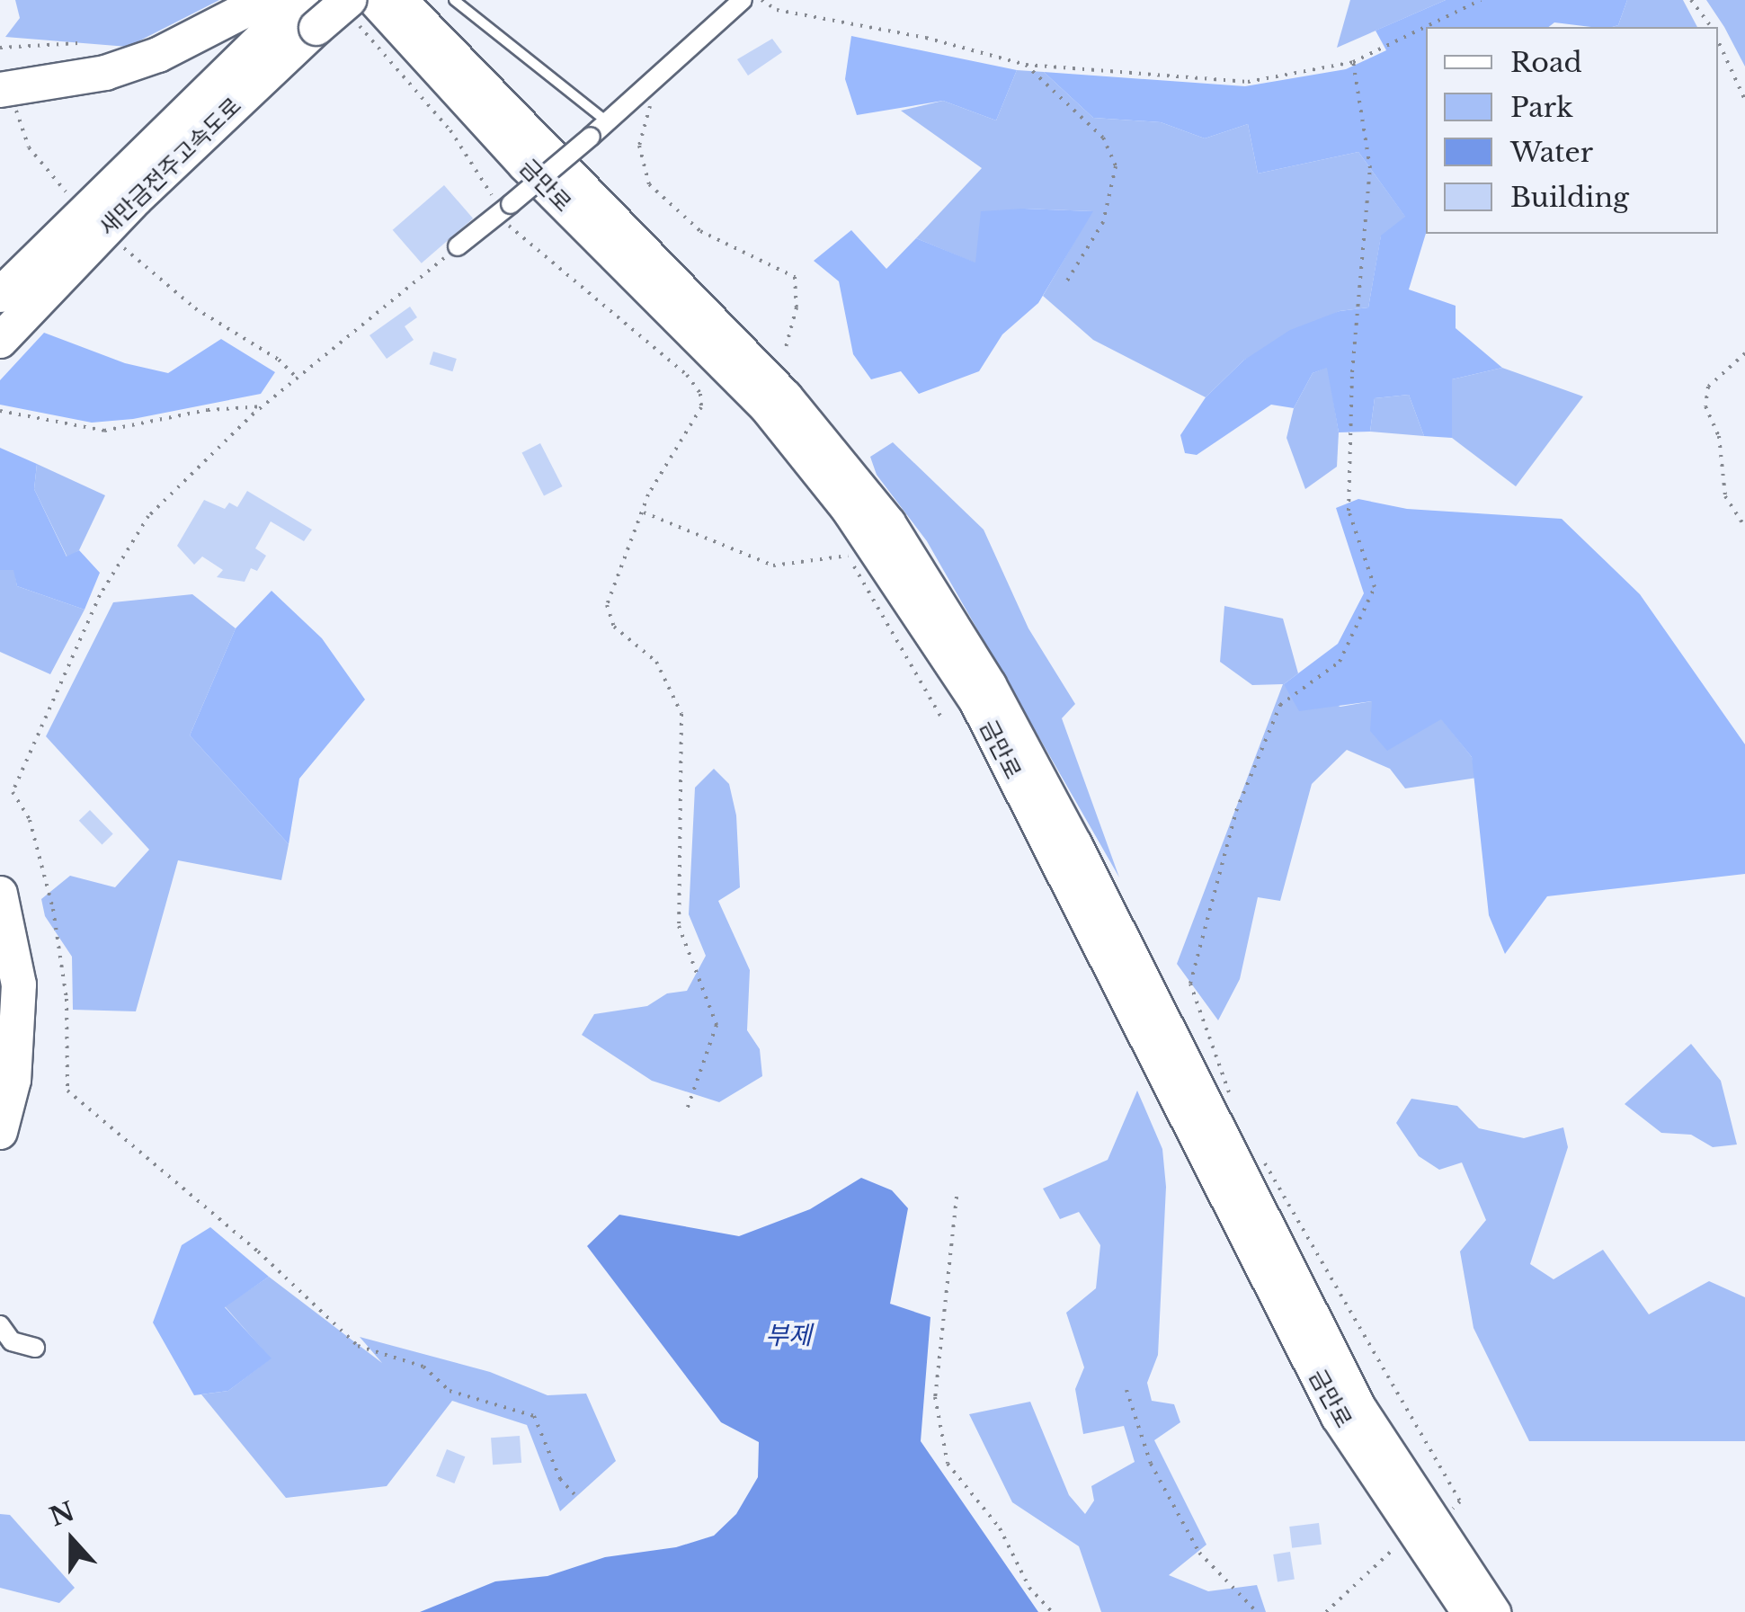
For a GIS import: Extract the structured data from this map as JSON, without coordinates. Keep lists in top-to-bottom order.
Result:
{
  "streets": {
    "highway": ["새만금전주고속도로", "금만로"]
  },
  "crossings": [
    ["새만금전주고속도로", "금만로"]
  ],
  "water": ["부제"],
  "legend": [
    "Road",
    "Park",
    "Water",
    "Building"
  ],
  "north": "top"
}
